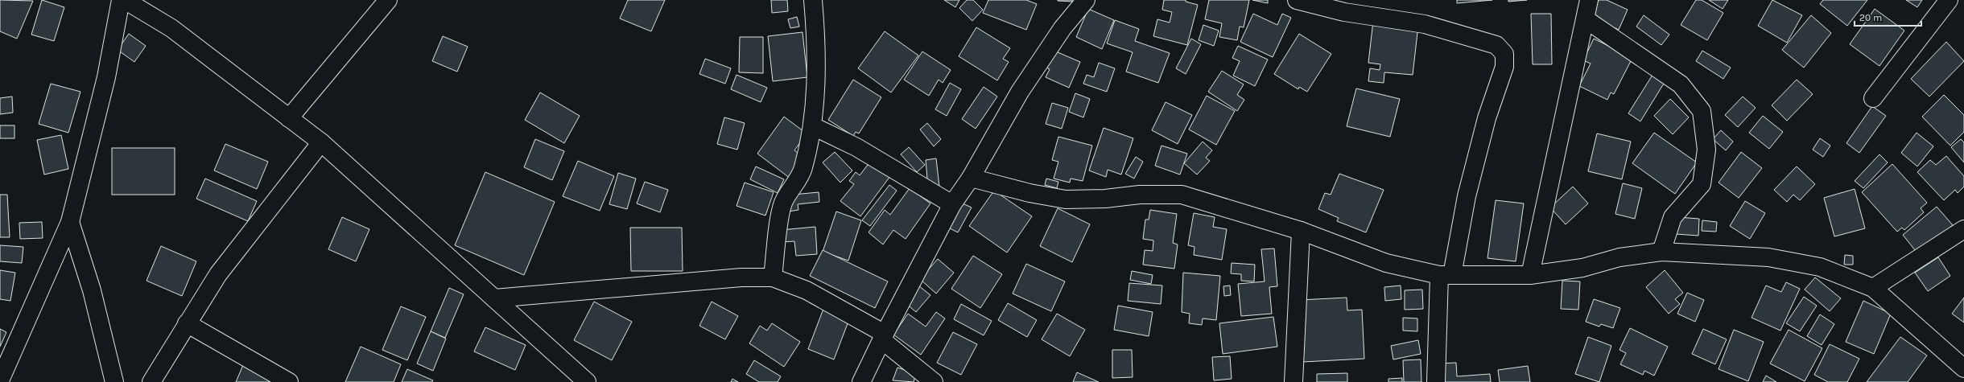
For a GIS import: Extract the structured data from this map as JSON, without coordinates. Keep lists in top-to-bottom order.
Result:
{
  "scale_bar": "20 m"
}
